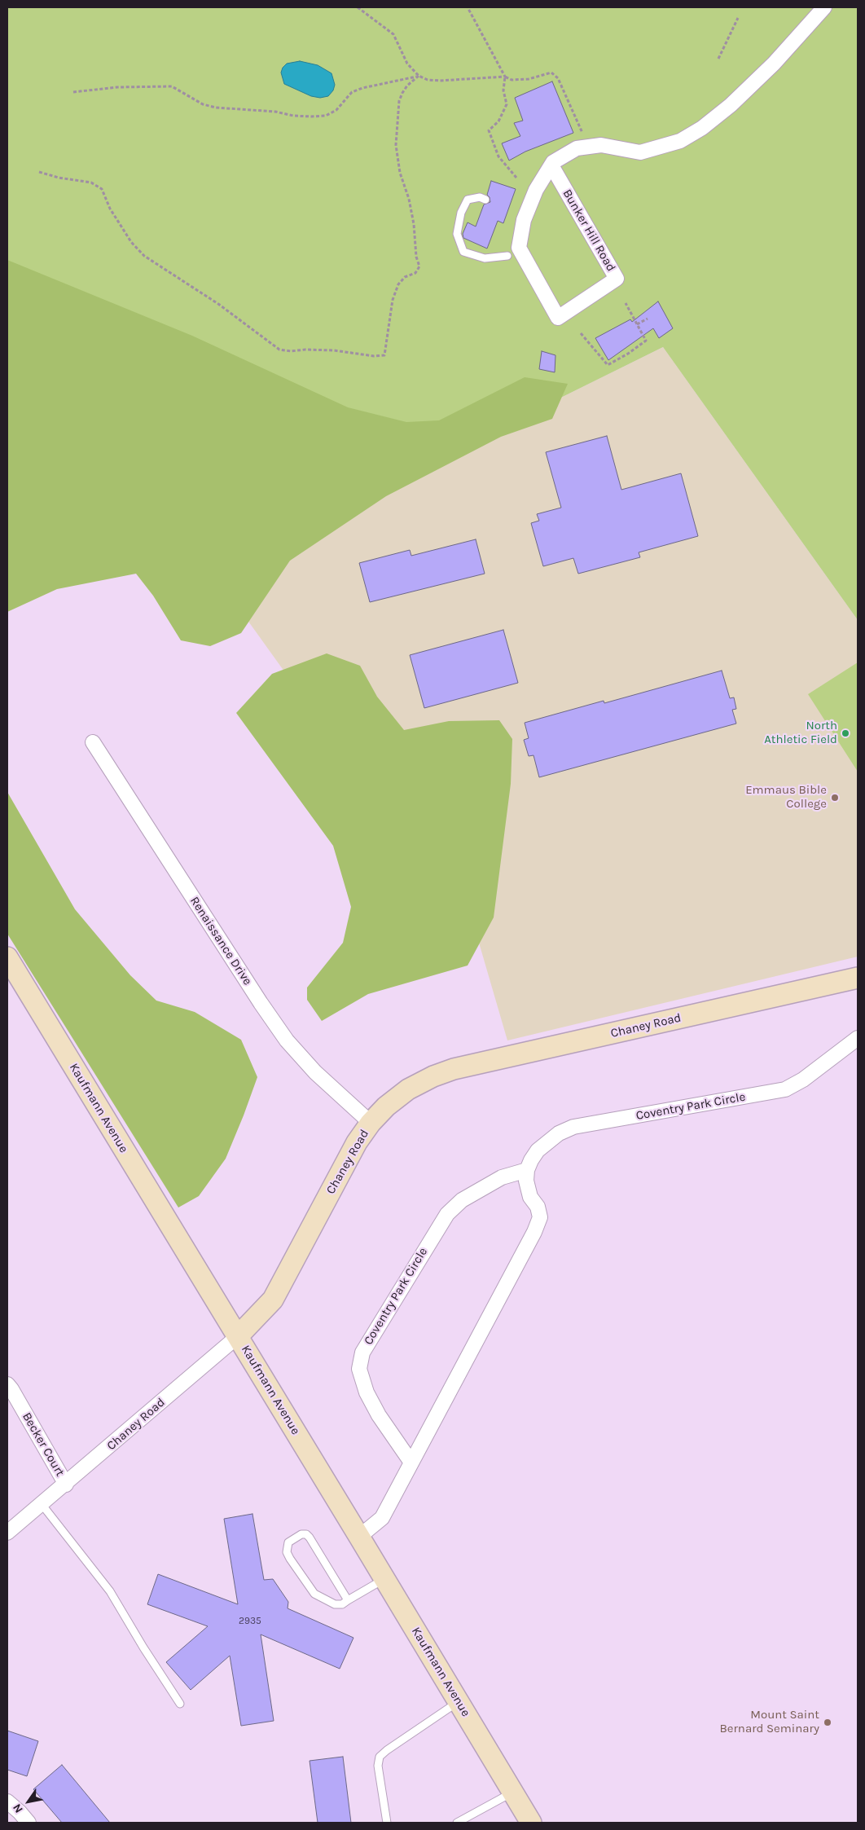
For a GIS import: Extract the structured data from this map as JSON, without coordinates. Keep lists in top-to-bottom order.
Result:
{
  "streets": {
    "main road": ["Chaney Road", "Kaufmann Avenue"],
    "street": [
      "Bunker Hill Road",
      "Renaissance Drive",
      "Coventry Park Circle",
      "Becker Court"
    ]
  },
  "crossings": [
    ["Renaissance Drive", "Chaney Road"],
    ["Chaney Road", "Kaufmann Avenue"],
    ["Chaney Road", "Becker Court"]
  ],
  "places": ["North Athletic Field", "Emmaus Bible College", "Mount Saint Bernard Seminary"],
  "house_numbers": ["2935"],
  "north": "bottom left"
}
